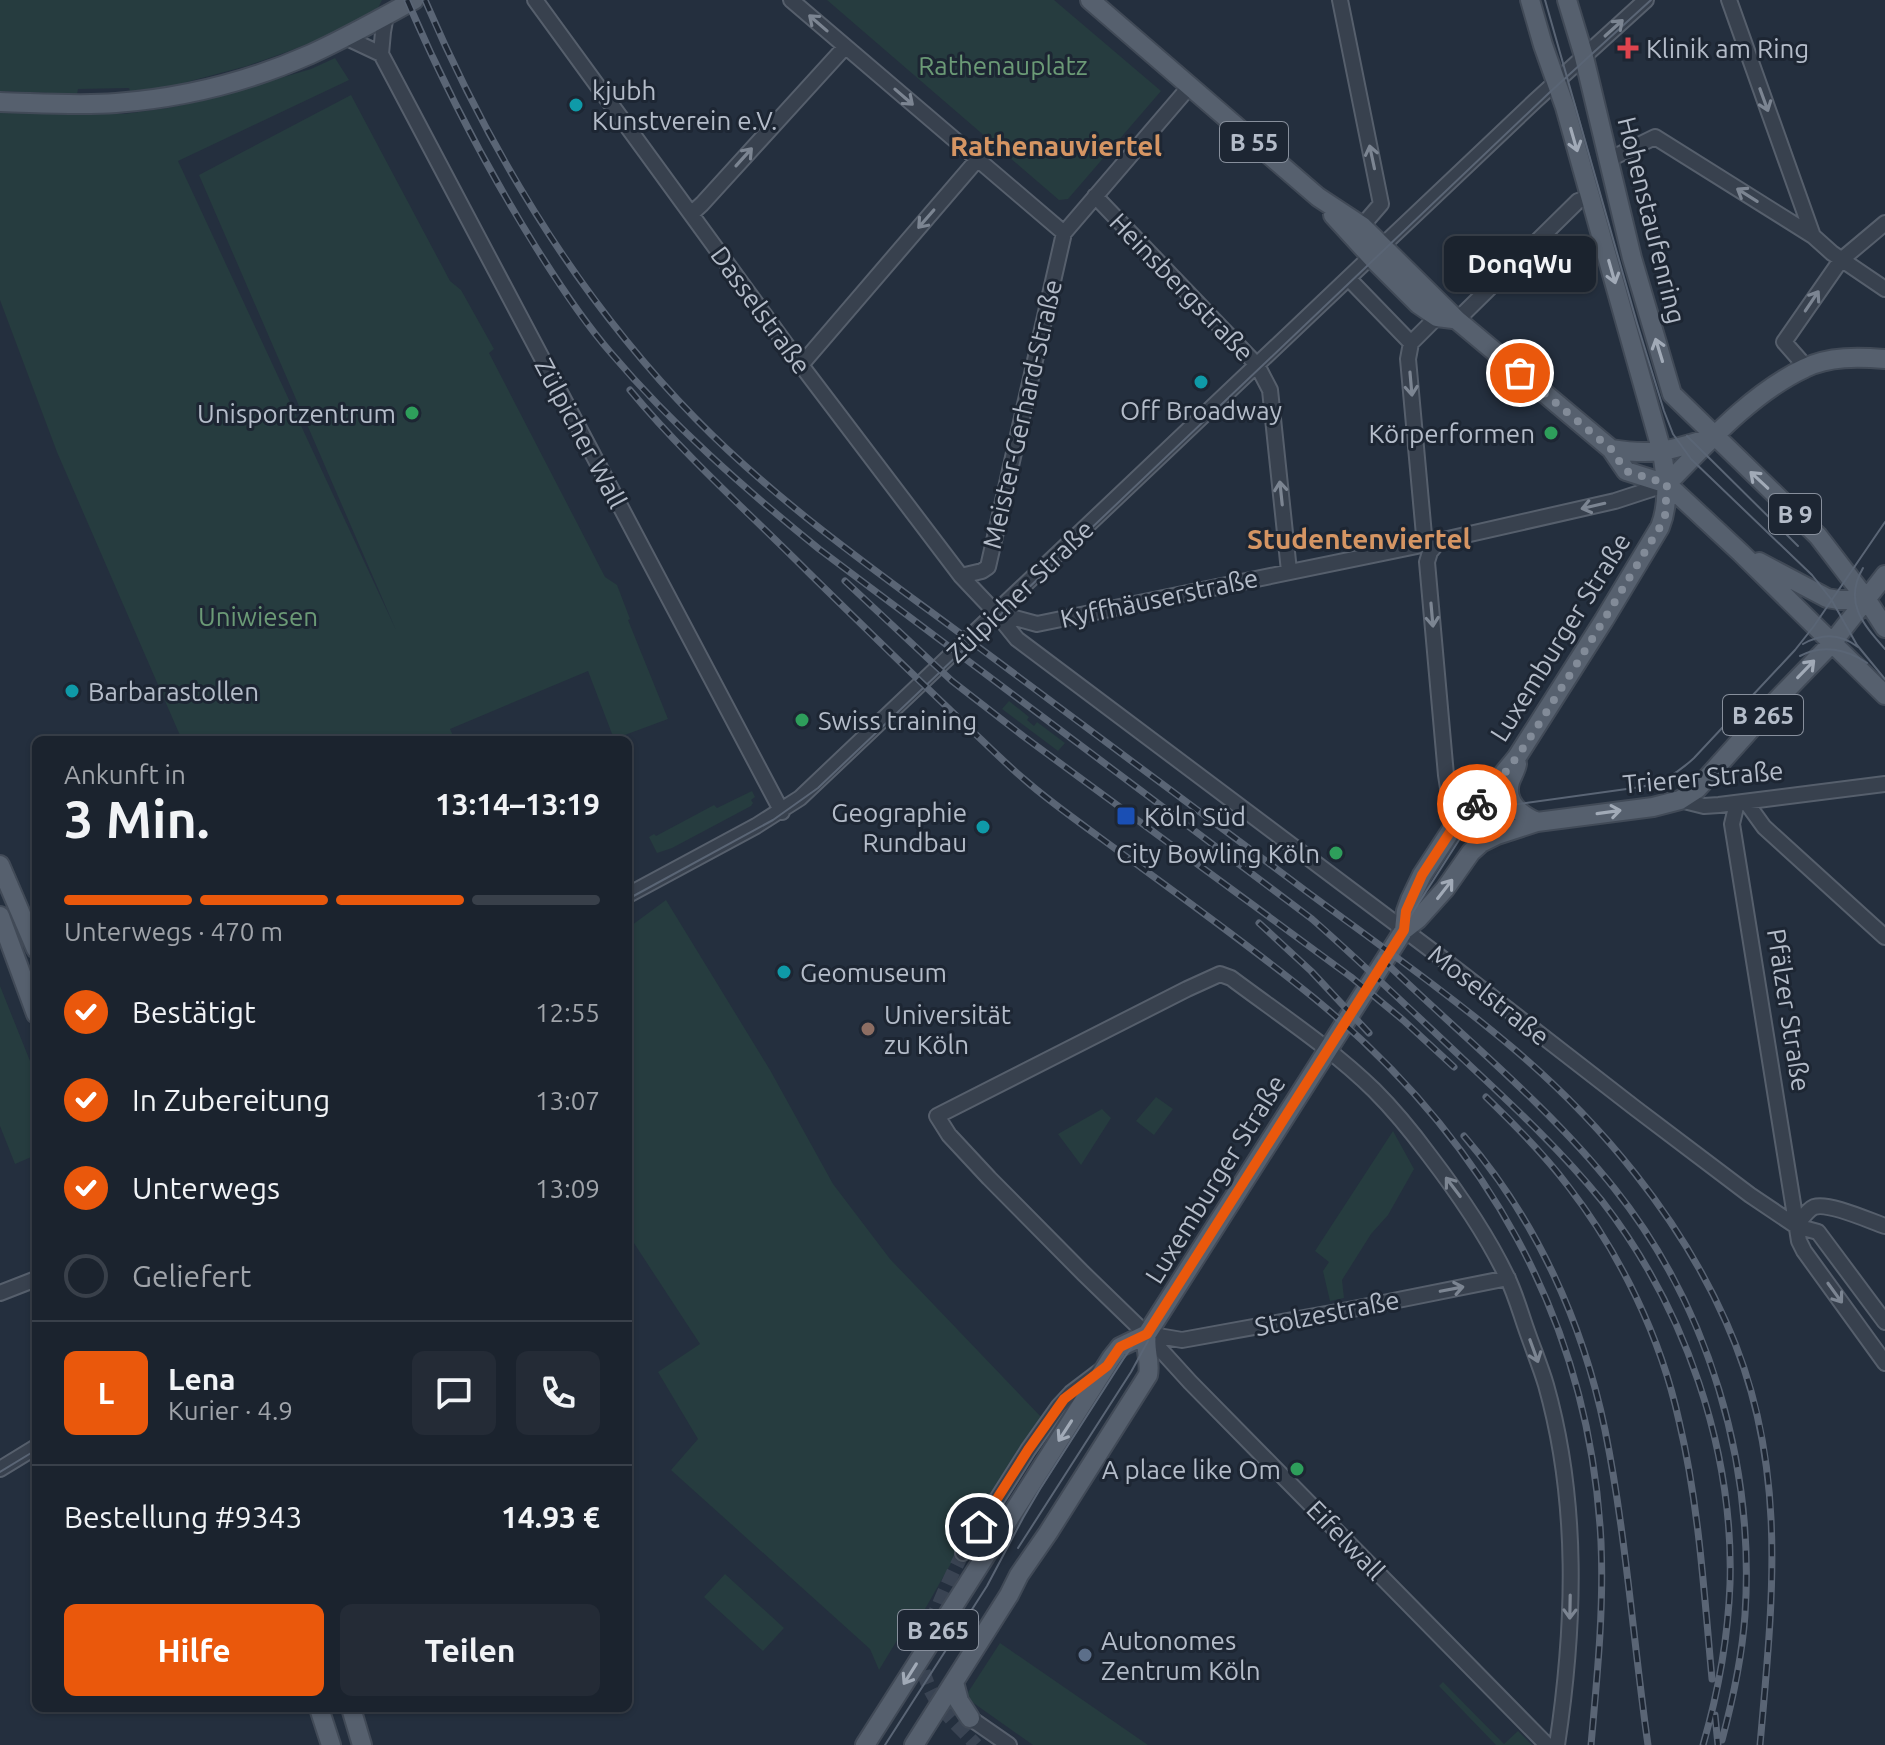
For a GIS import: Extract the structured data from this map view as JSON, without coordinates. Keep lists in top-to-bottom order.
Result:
{
  "streets": {
    "main road": [
      "B 55",
      "Hohenstaufenring",
      "B 9",
      "Luxemburger Straße",
      "B 265",
      "Trierer Straße"
    ],
    "street": [
      "Heinsbergstraße",
      "Dasselstraße",
      "Meister-Gerhard-Straße",
      "Zülpicher Wall",
      "Zülpicher Straße",
      "Kyffhäuserstraße",
      "Moselstraße",
      "Pfälzer Straße",
      "Stolzestraße",
      "Eifelwall"
    ]
  },
  "crossings": [
    ["B 55", "B 9"],
    ["B 55", "Zülpicher Straße"],
    ["B 55", "Luxemburger Straße"],
    ["Hohenstaufenring", "B 9"],
    ["Hohenstaufenring", "Zülpicher Straße"],
    ["Hohenstaufenring", "Luxemburger Straße"],
    ["Heinsbergstraße", "Zülpicher Straße"],
    ["Heinsbergstraße", "Kyffhäuserstraße"],
    ["Dasselstraße", "Meister-Gerhard-Straße"],
    ["Dasselstraße", "Zülpicher Straße"],
    ["Dasselstraße", "Kyffhäuserstraße"],
    ["Dasselstraße", "Moselstraße"],
    ["Zülpicher Wall", "Zülpicher Straße"],
    ["B 9", "Luxemburger Straße"],
    ["B 9", "B 265"],
    ["Zülpicher Straße", "Kyffhäuserstraße"],
    ["Zülpicher Straße", "Moselstraße"],
    ["Kyffhäuserstraße", "Moselstraße"],
    ["Luxemburger Straße", "B 265"],
    ["Luxemburger Straße", "Trierer Straße"],
    ["Luxemburger Straße", "Moselstraße"],
    ["Luxemburger Straße", "Stolzestraße"],
    ["Luxemburger Straße", "Eifelwall"],
    ["B 265", "Trierer Straße"],
    ["B 265", "Stolzestraße"],
    ["B 265", "Eifelwall"],
    ["Trierer Straße", "Pfälzer Straße"],
    ["Moselstraße", "Pfälzer Straße"],
    ["Stolzestraße", "Eifelwall"]
  ],
  "one_way": ["Heinsbergstraße", "Trierer Straße", "Stolzestraße"],
  "districts": ["Rathenauviertel", "Studentenviertel"],
  "parks": ["Rathenauplatz", "Uniwiesen"],
  "places": {
    "health": ["Klinik am Ring"],
    "other": [
      "kjubh Kunstverein e.V.",
      "DonqWu",
      "Off Broadway",
      "Unisportzentrum",
      "Körperformen",
      "Barbarastollen",
      "Swiss training",
      "Geographie Rundbau",
      "City Bowling Köln",
      "Geomuseum",
      "Universität zu Köln",
      "A place like Om",
      "Autonomes Zentrum Köln"
    ],
    "transit": ["Köln Süd"]
  },
  "page": {
    "bubble": "DonqWu",
    "heading": ["3 Min.", "Ankunft in", "13:14–13:19"],
    "panel": [
      "Lena",
      "Kurier · 4.9",
      "Bestellung #9343",
      "14.93 €"
    ],
    "bar": "Unterwegs · 470 m",
    "list": [
      ["Bestätigt", "12:55"],
      ["In Zubereitung", "13:07"],
      ["Unterwegs", "13:09"],
      "Geliefert"
    ],
    "round": "L",
    "buttons": ["Hilfe", "Teilen"]
  }
}
